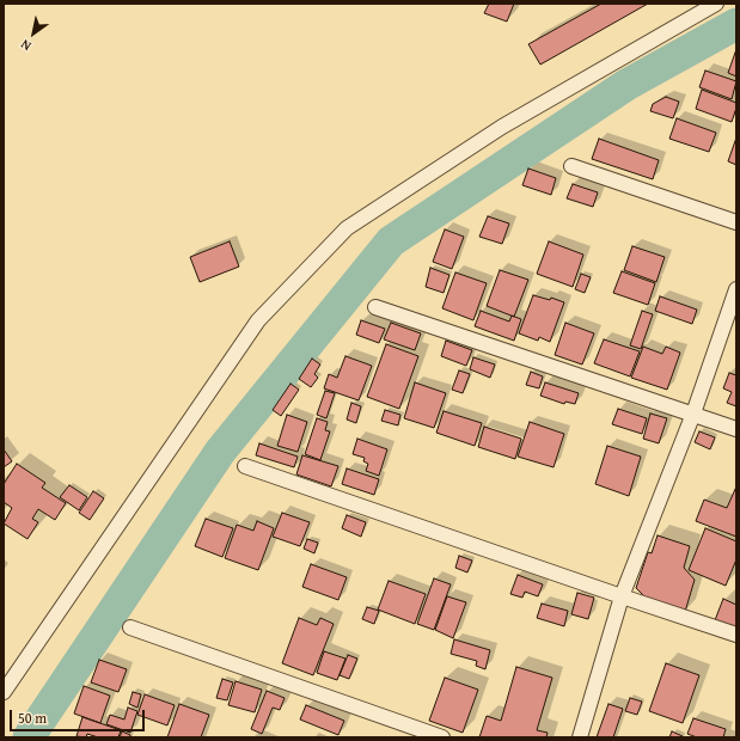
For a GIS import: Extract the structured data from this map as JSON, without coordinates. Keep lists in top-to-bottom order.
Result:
{
  "scale_bar": "50 m",
  "north": "bottom left"
}
